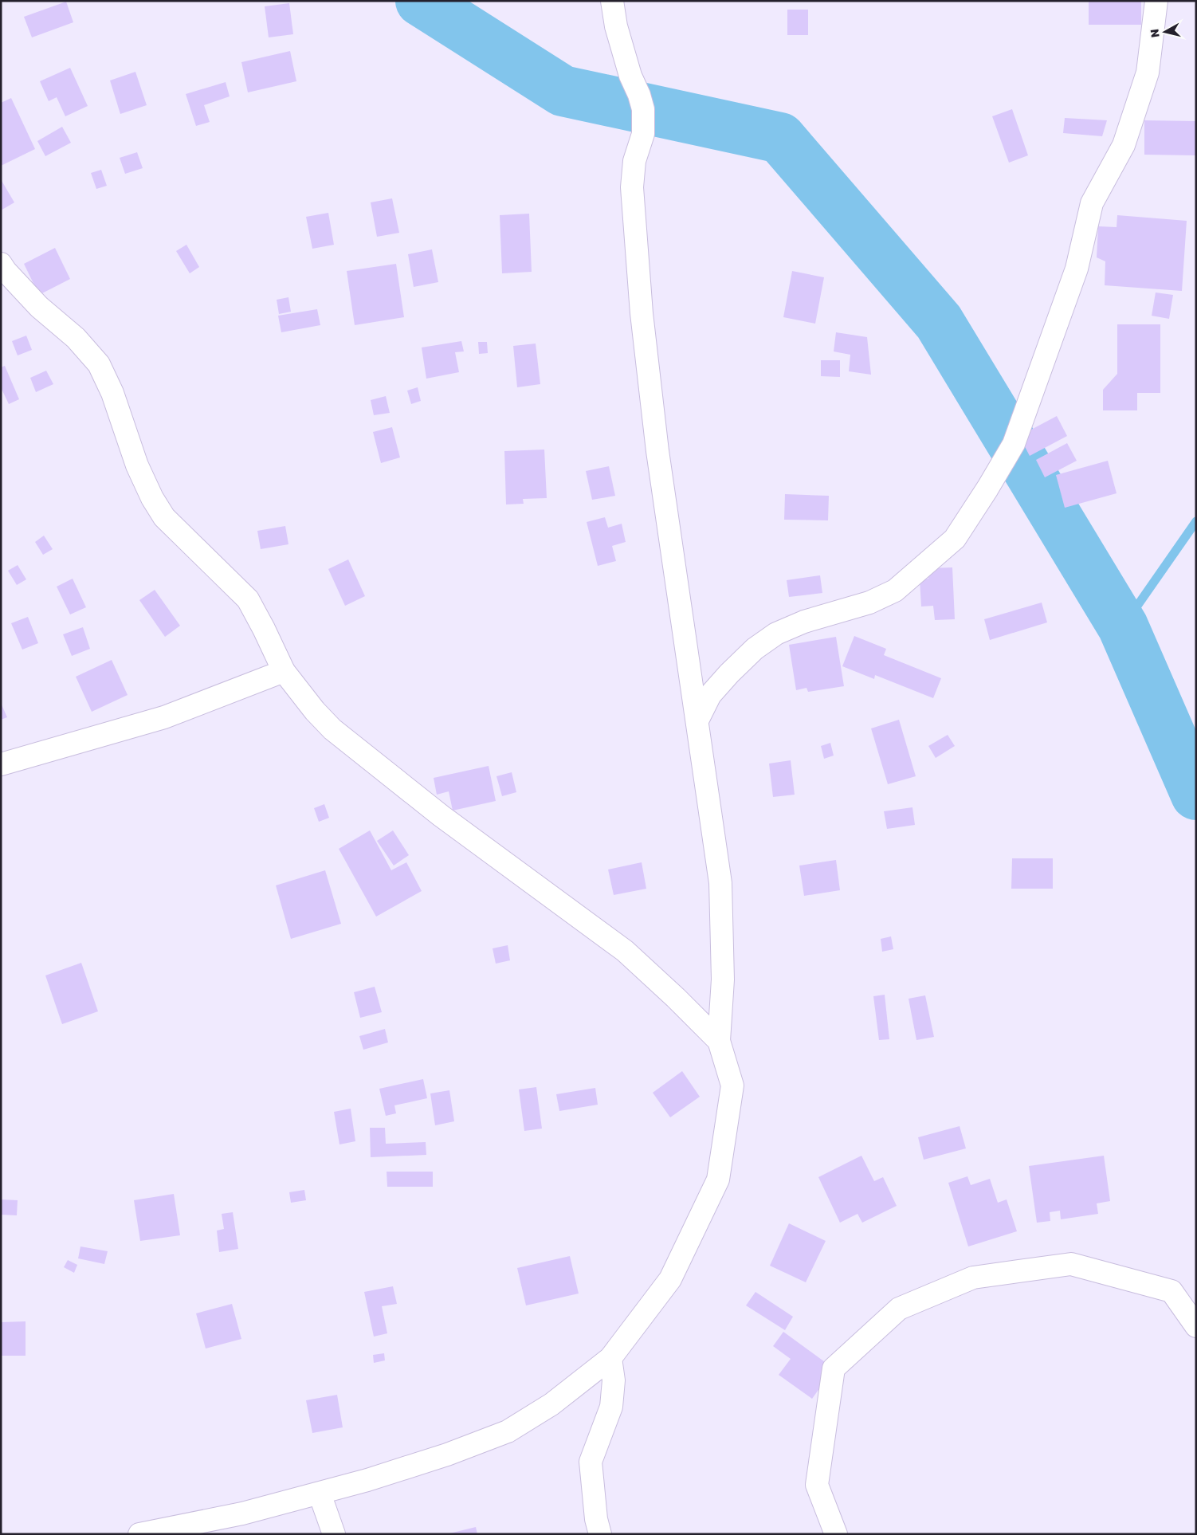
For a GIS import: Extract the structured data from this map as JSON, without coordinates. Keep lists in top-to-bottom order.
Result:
{
  "north": "left"
}
